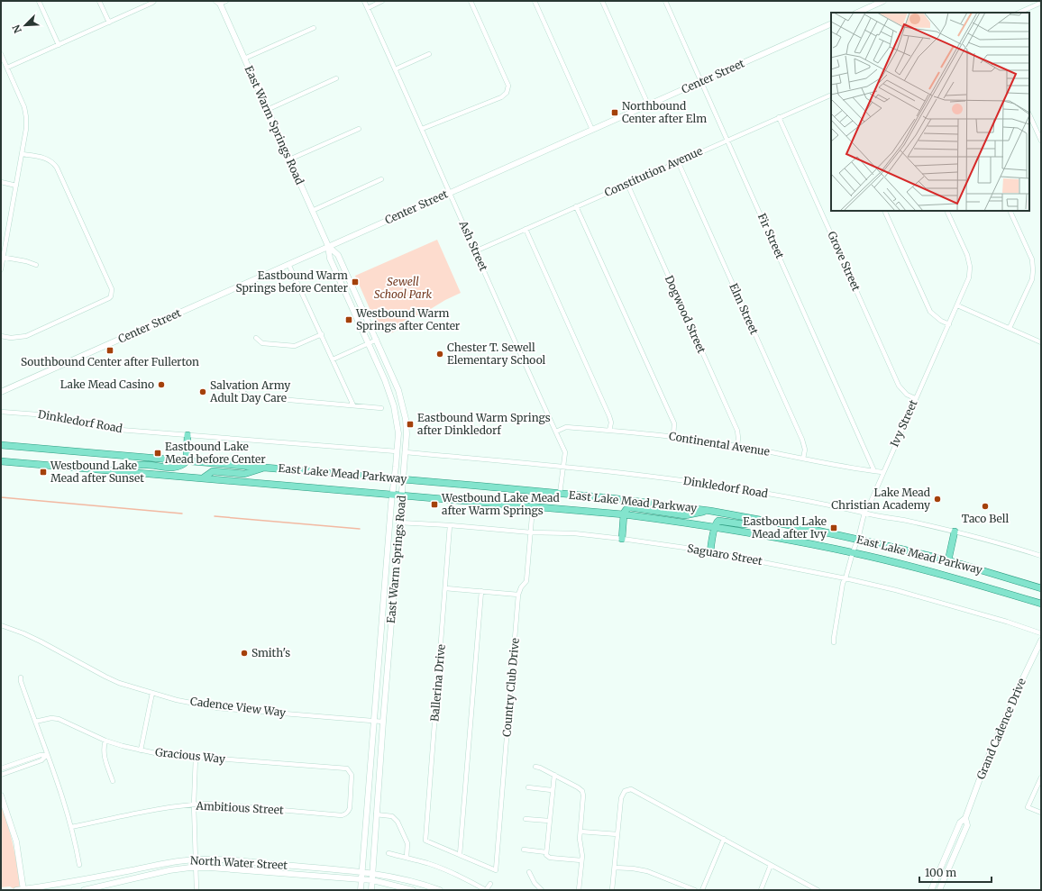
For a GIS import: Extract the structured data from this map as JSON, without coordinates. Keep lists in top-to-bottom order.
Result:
{
  "streets": {
    "main road": [
      "Center Street",
      "East Warm Springs Road",
      "East Lake Mead Parkway",
      "Grand Cadence Drive",
      "North Water Street"
    ],
    "street": [
      "Constitution Avenue",
      "Fir Street",
      "Ash Street",
      "Grove Street",
      "Elm Street",
      "Dogwood Street",
      "Dinkledorf Road",
      "Ivy Street",
      "Continental Avenue",
      "Saguaro Street",
      "Ballerina Drive",
      "Country Club Drive",
      "Cadence View Way",
      "Gracious Way",
      "Ambitious Street"
    ]
  },
  "crossings": [
    ["Center Street", "East Warm Springs Road"],
    ["Center Street", "Fir Street"],
    ["Center Street", "Ash Street"],
    ["East Warm Springs Road", "Dinkledorf Road"],
    ["East Warm Springs Road", "East Lake Mead Parkway"],
    ["East Warm Springs Road", "Saguaro Street"],
    ["East Warm Springs Road", "Cadence View Way"],
    ["East Warm Springs Road", "North Water Street"],
    ["Constitution Avenue", "Fir Street"],
    ["Constitution Avenue", "Ash Street"],
    ["Constitution Avenue", "Grove Street"],
    ["Constitution Avenue", "Elm Street"],
    ["Constitution Avenue", "Dogwood Street"],
    ["Fir Street", "Continental Avenue"],
    ["Ash Street", "Dinkledorf Road"],
    ["Ash Street", "Continental Avenue"],
    ["Ash Street", "East Lake Mead Parkway"],
    ["Grove Street", "Ivy Street"],
    ["Elm Street", "Continental Avenue"],
    ["Dogwood Street", "Continental Avenue"],
    ["Dinkledorf Road", "Ivy Street"],
    ["Ivy Street", "Continental Avenue"],
    ["Ivy Street", "East Lake Mead Parkway"],
    ["Ivy Street", "Saguaro Street"],
    ["East Lake Mead Parkway", "Country Club Drive"],
    ["Saguaro Street", "Ballerina Drive"],
    ["Saguaro Street", "Country Club Drive"],
    ["Ballerina Drive", "Country Club Drive"],
    ["Gracious Way", "Ambitious Street"]
  ],
  "parks": ["Sewell School Park"],
  "places": {
    "transit": [
      "Northbound Center after Elm",
      "Eastbound Warm Springs before Center",
      "Westbound Warm Springs after Center",
      "Southbound Center after Fullerton",
      "Eastbound Warm Springs after Dinkledorf",
      "Eastbound Lake Mead before Center",
      "Westbound Lake Mead after Sunset",
      "Westbound Lake Mead after Warm Springs",
      "Eastbound Lake Mead after Ivy"
    ],
    "other": [
      "Chester T. Sewell Elementary School",
      "Lake Mead Casino",
      "Salvation Army Adult Day Care",
      "Lake Mead Christian Academy",
      "Taco Bell",
      "Smith's"
    ]
  },
  "scale_bar": "100 m",
  "north": "bottom left"
}
